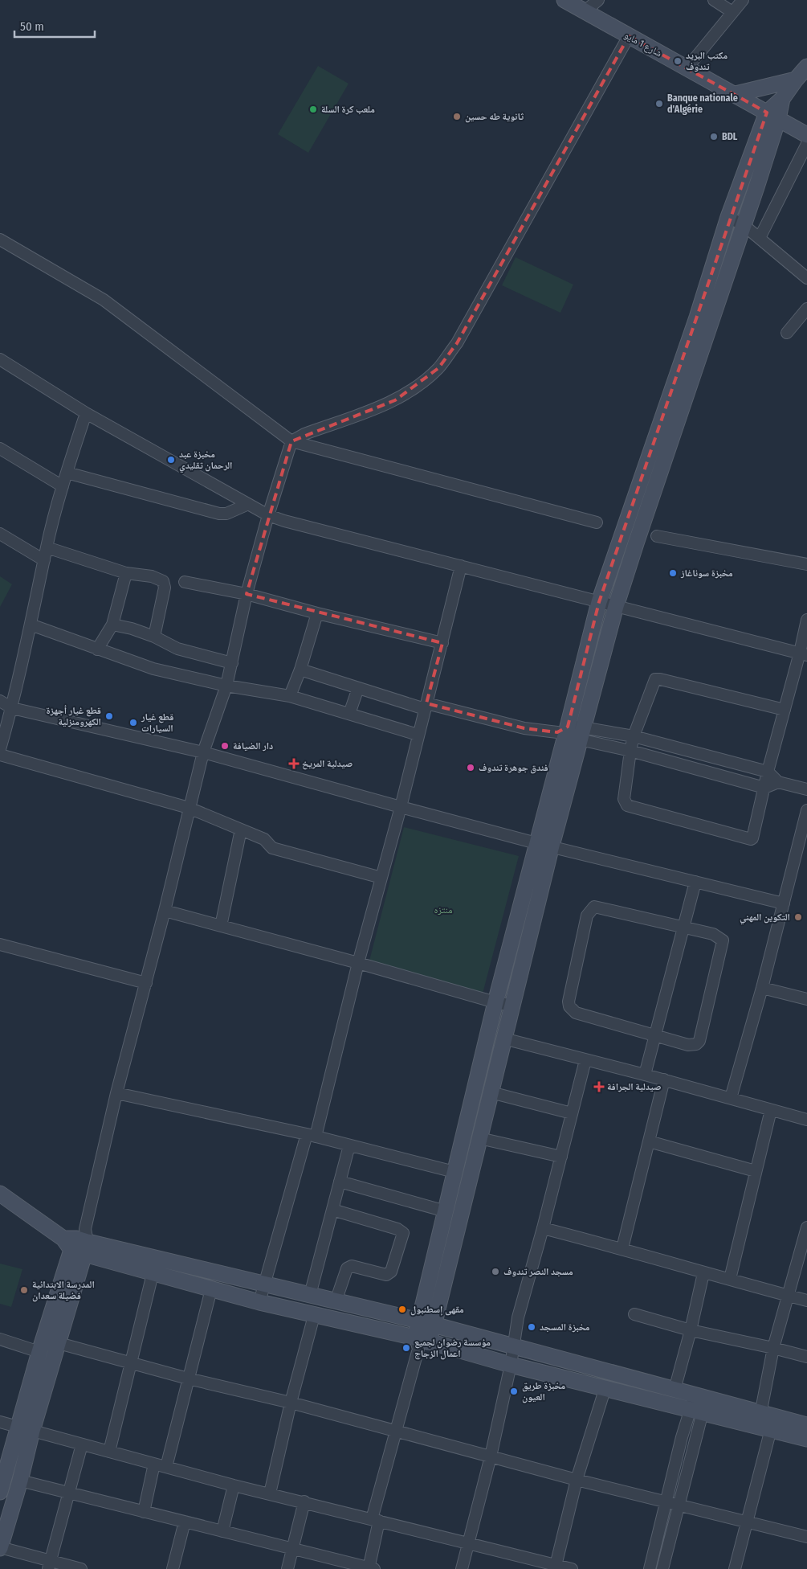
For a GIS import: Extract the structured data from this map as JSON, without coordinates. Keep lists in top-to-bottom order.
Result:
{
  "streets": {
    "street": ["شارع 1 مايو"]
  },
  "parks": ["منتزه"],
  "places": {
    "other": [
      "مكتب البريد تندوف",
      "Banque nationale d'Algérie",
      "ملعب كرة السلة",
      "ثانوية طه حسين",
      "BDL",
      "مخبزة عبد الرحمان تقليدي",
      "مخبزة سوناغاز",
      "قطع غيار أجهزة الكهرومنزلية",
      "قطع غيار السيارات",
      "دار الضيافة",
      "فندق جوهرة تندوف",
      "التكوين المهني",
      "مسجد النصر تندوف",
      "المدرسة الابتدائية فضيلة سعدان",
      "مقهى إسطنبول",
      "مخبزة المسجد",
      "مؤسسة رضوان لجميع اعمال الزجاج",
      "مخبزة طريق العيون"
    ],
    "health": ["صيدلية المريخ", "صيدلية الجرافة"]
  },
  "scale_bar": "50 m"
}
